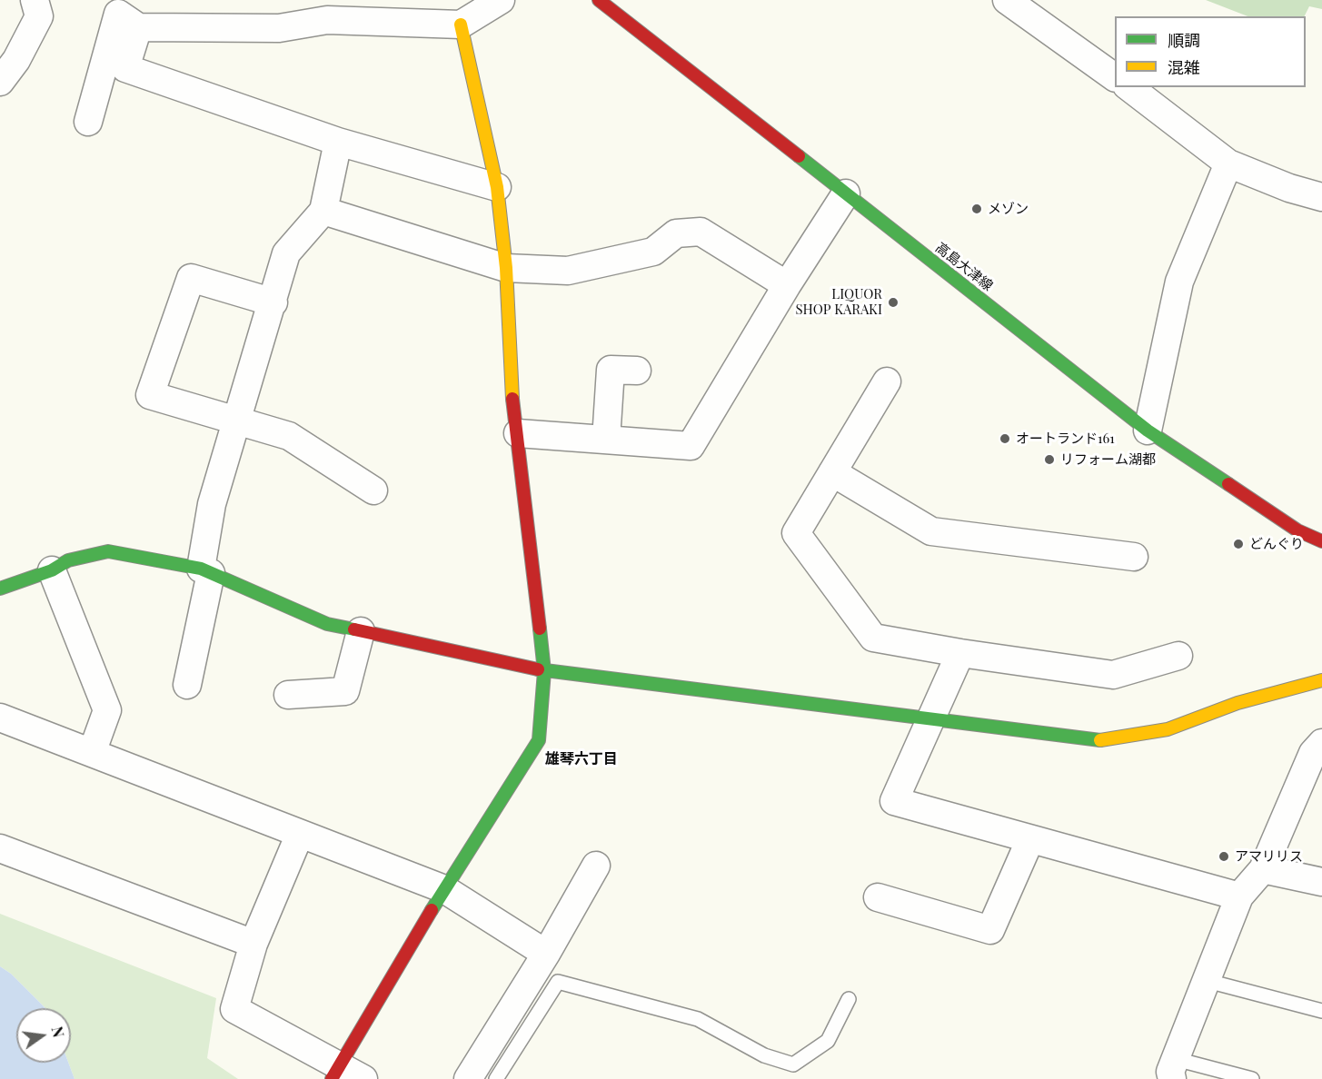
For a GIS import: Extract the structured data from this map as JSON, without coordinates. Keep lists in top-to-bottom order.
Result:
{
  "streets": {
    "street": ["高島大津線"]
  },
  "districts": ["雄琴六丁目"],
  "places": [
    "メゾン",
    "LIQUOR SHOP KARAKI",
    "オートランド161",
    "リフォーム湖都",
    "どんぐり",
    "アマリリス"
  ],
  "legend": ["順調", "混雑"],
  "north": "right"
}
